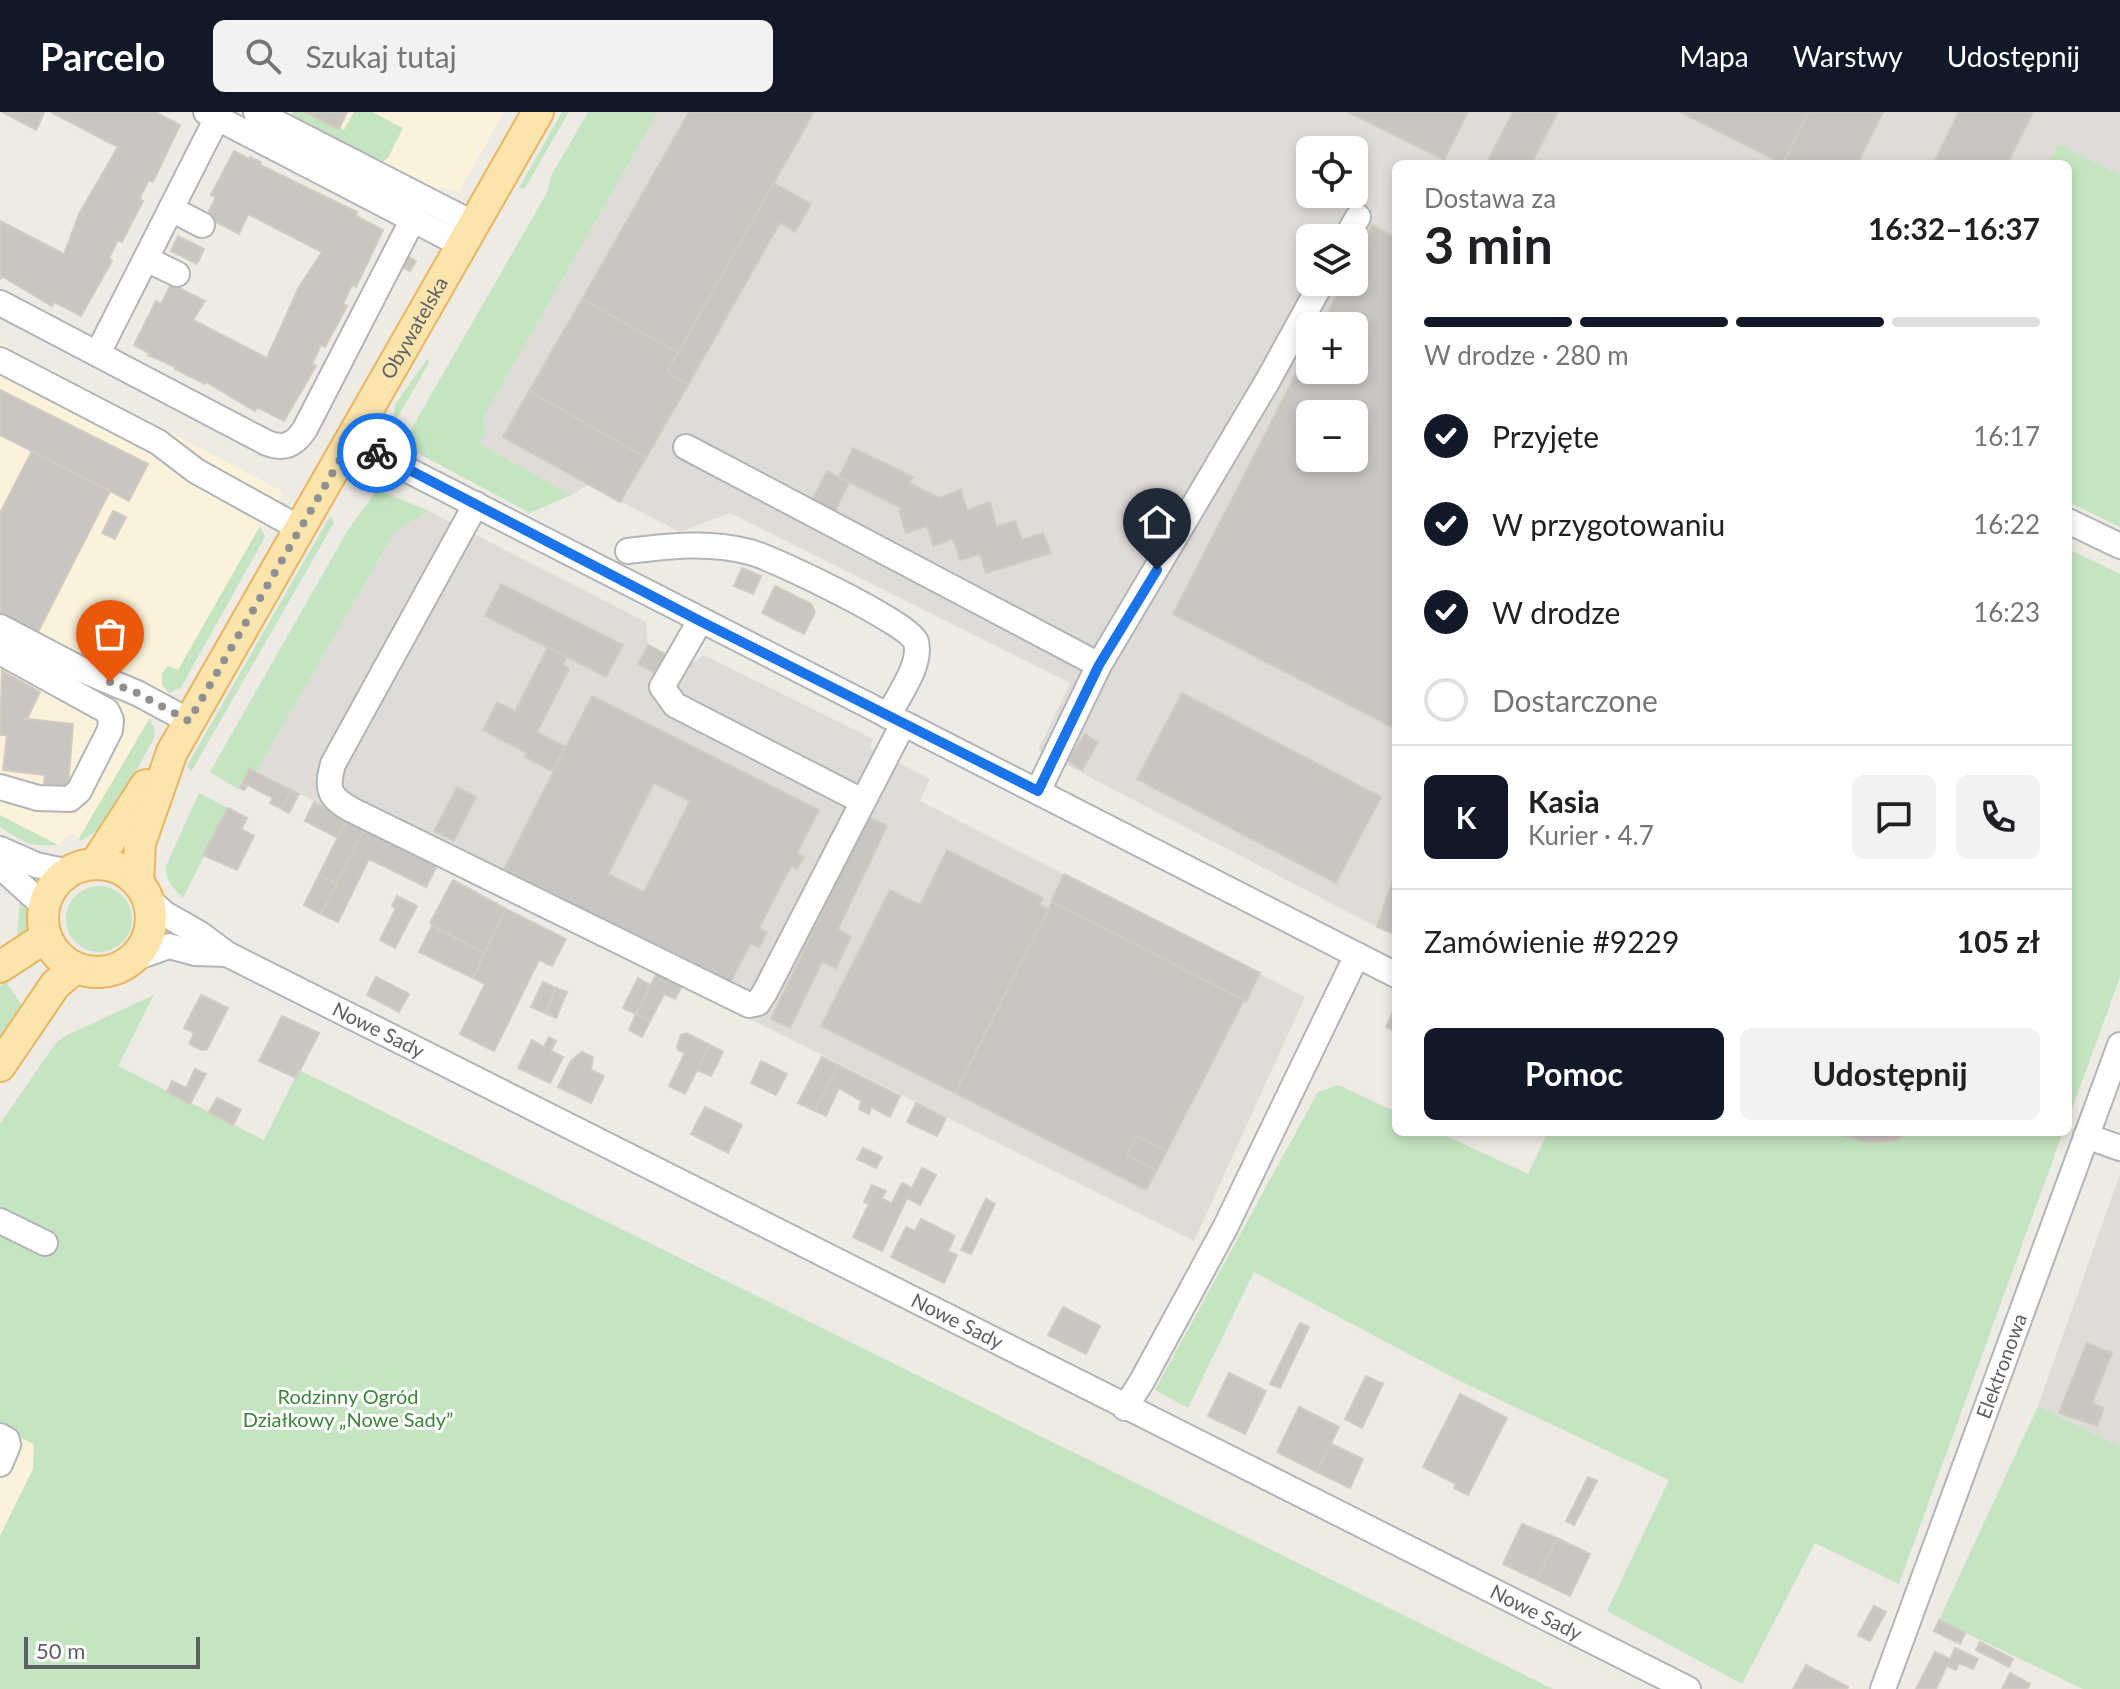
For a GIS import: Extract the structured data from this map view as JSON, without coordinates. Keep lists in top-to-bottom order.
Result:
{
  "streets": {
    "main road": ["Obywatelska"],
    "street": ["Nowe Sady", "Elektronowa"]
  },
  "crossings": [
    ["Obywatelska", "Nowe Sady"]
  ],
  "parks": ["Rodzinny Ogród Działkowy „Nowe Sady”"],
  "scale_bar": "50 m",
  "page": {
    "header": "Parcelo",
    "search": "Szukaj tutaj",
    "nav": ["Mapa", "Warstwy", "Udostępnij"],
    "map_buttons": ["+", "−"],
    "heading": ["3 min", "Dostawa za", "16:32–16:37"],
    "panel": [
      "Kasia",
      "Kurier · 4.7",
      "Zamówienie #9229",
      "105 zł"
    ],
    "bar": "W drodze · 280 m",
    "list": [
      ["Przyjęte", "16:17"],
      ["W przygotowaniu", "16:22"],
      ["W drodze", "16:23"],
      "Dostarczone"
    ],
    "round": "K",
    "buttons": ["Pomoc", "Udostępnij"],
    "scale": "50 m"
  }
}
